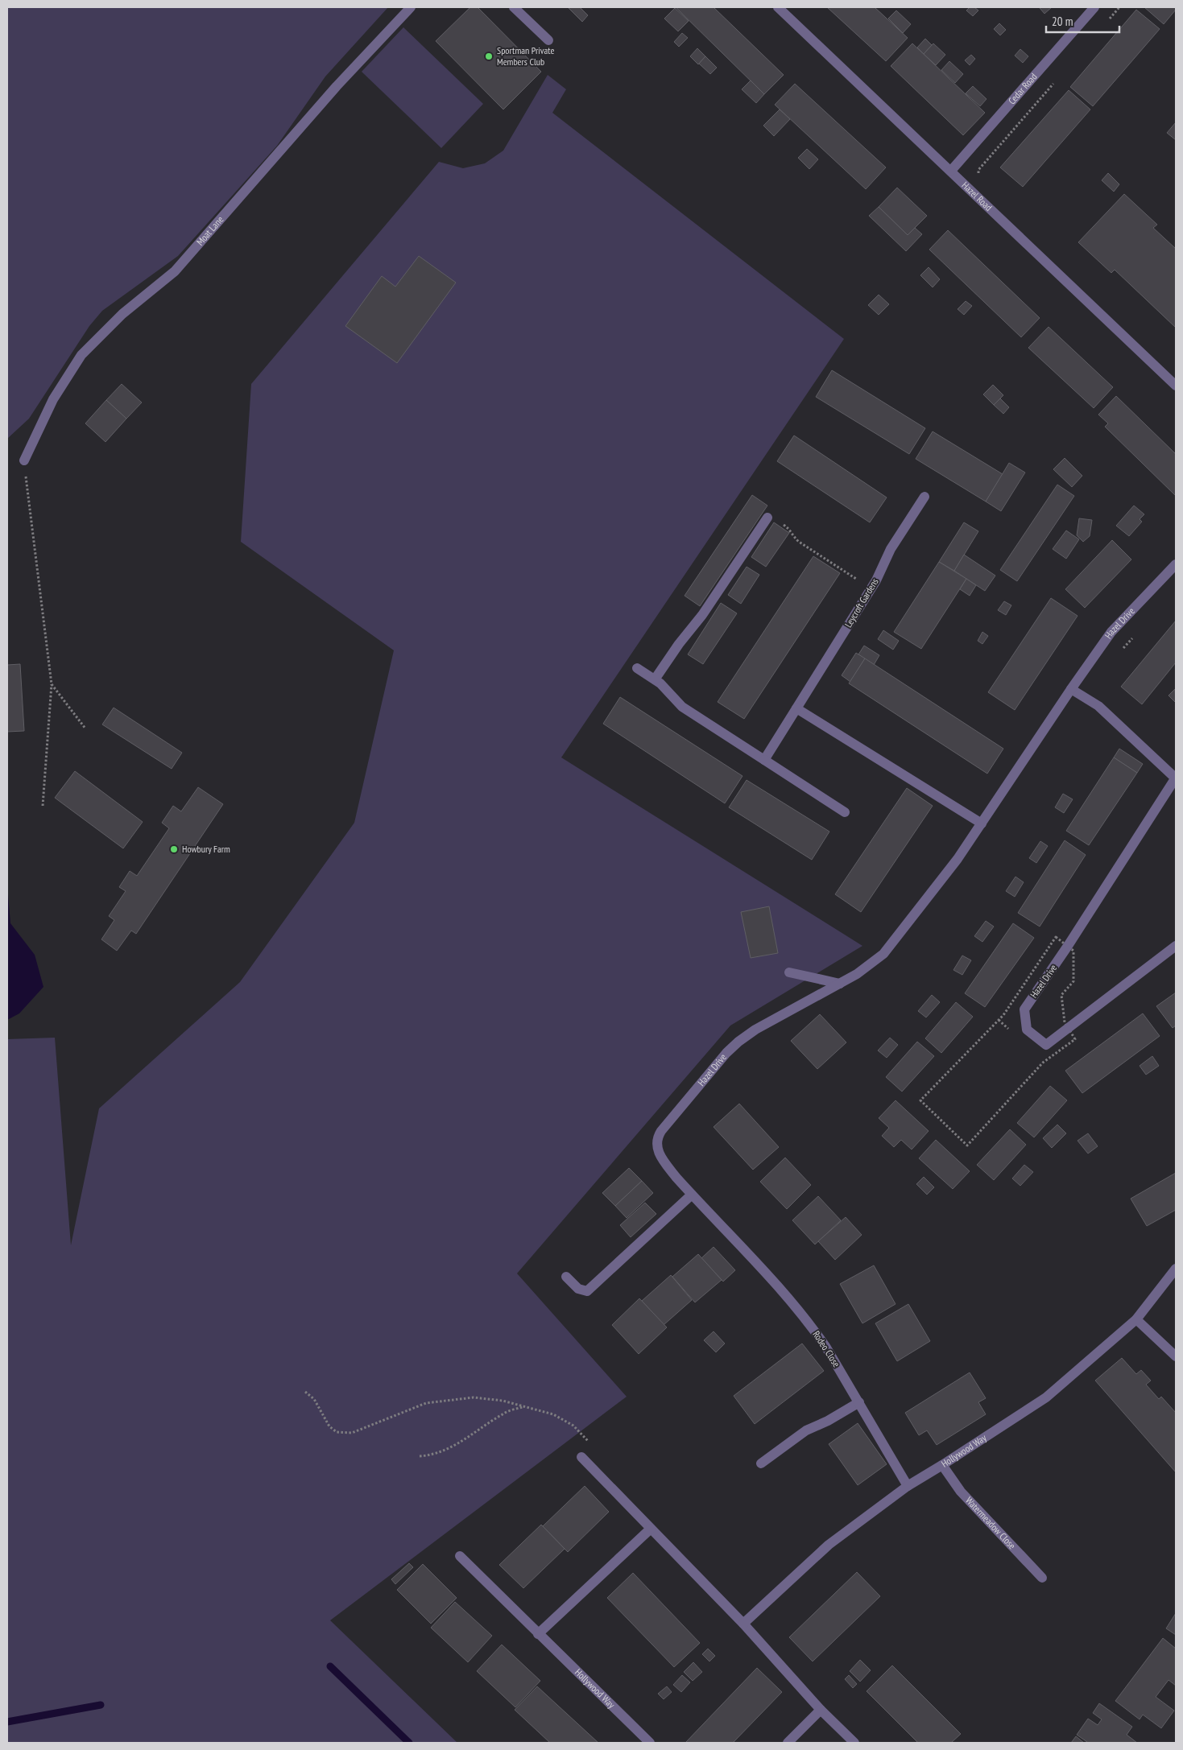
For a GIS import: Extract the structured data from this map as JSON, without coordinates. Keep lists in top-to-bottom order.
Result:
{
  "streets": {
    "street": [
      "Cedar Road",
      "Hazel Road",
      "Moat Lane",
      "Leycroft Gardens",
      "Hazel Drive",
      "Rodeo Close",
      "Hollywood Way",
      "Watermeadow Close"
    ]
  },
  "crossings": [
    ["Cedar Road", "Hazel Road"],
    ["Hazel Drive", "Rodeo Close"],
    ["Rodeo Close", "Hollywood Way"],
    ["Hollywood Way", "Watermeadow Close"]
  ],
  "places": ["Sportman Private Members Club", "Howbury Farm"],
  "scale_bar": "20 m"
}
